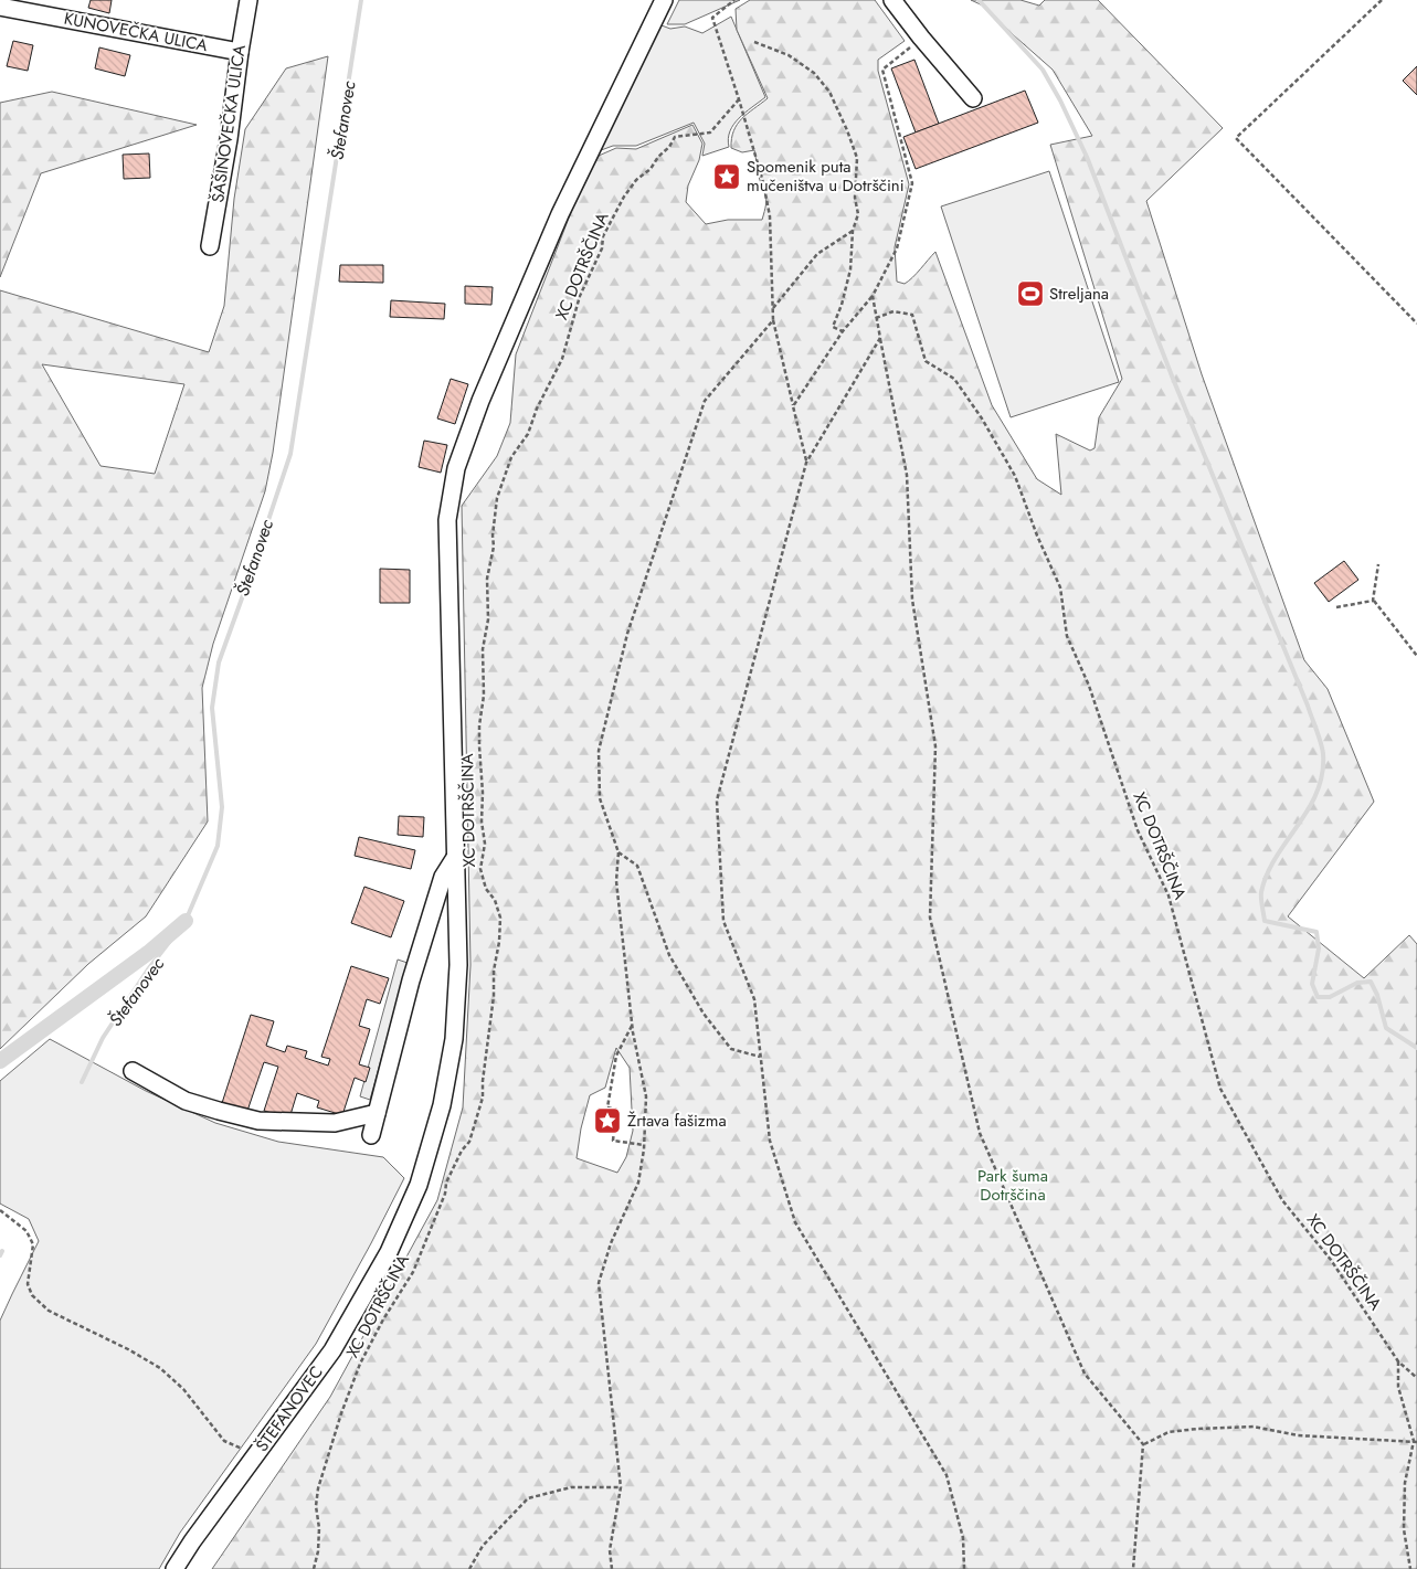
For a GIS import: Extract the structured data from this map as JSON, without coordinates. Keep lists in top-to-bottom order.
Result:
{
  "streets": {
    "street": ["KUNOVEČKA ULICA", "ŠAŠINOVEČKA ULICA", "ŠTEFANOVEC"],
    "path": ["XC DOTRŠČINA"]
  },
  "crossings": [
    ["KUNOVEČKA ULICA", "ŠAŠINOVEČKA ULICA"]
  ],
  "water": ["Štefanovec"],
  "parks": ["Park šuma Dotrščina"],
  "places": {
    "place": ["Spomenik puta mučeništva u Dotrščini", "Žrtava fašizma"],
    "sports": ["Streljana"]
  }
}
